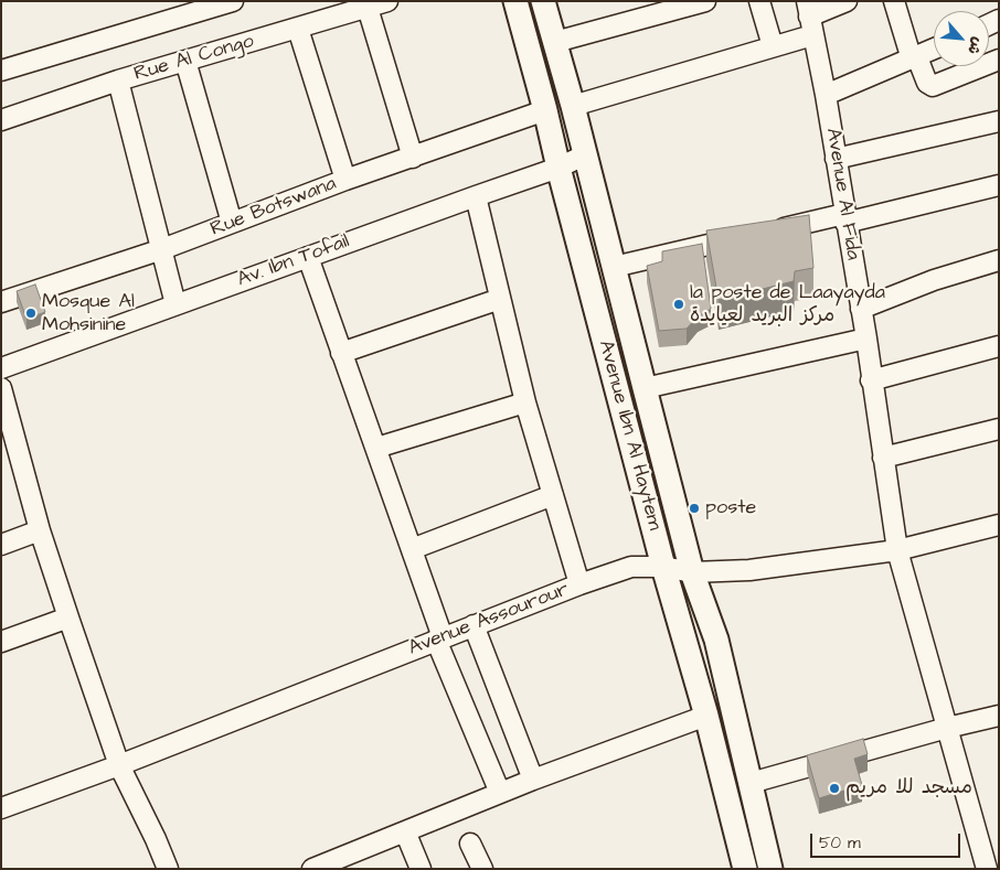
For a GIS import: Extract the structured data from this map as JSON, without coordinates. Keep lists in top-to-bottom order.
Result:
{
  "streets": {
    "street": [
      "Rue Al Congo",
      "Avenue Al Fida",
      "Rue Botswana",
      "Av. Ibn Tofail",
      "Avenue Ibn Al Haytem",
      "Avenue Assourour"
    ]
  },
  "crossings": [
    ["Avenue Al Fida", "Avenue Assourour"],
    ["Rue Botswana", "Avenue Ibn Al Haytem"],
    ["Av. Ibn Tofail", "Avenue Ibn Al Haytem"],
    ["Avenue Ibn Al Haytem", "Avenue Assourour"]
  ],
  "places": [
    "la poste de Laayayda مركز البريد لعيايدة",
    "Mosque Al Mohsinine",
    "poste",
    "مسجد للا مريم"
  ],
  "scale_bar": "50 m",
  "north": "bottom right"
}
